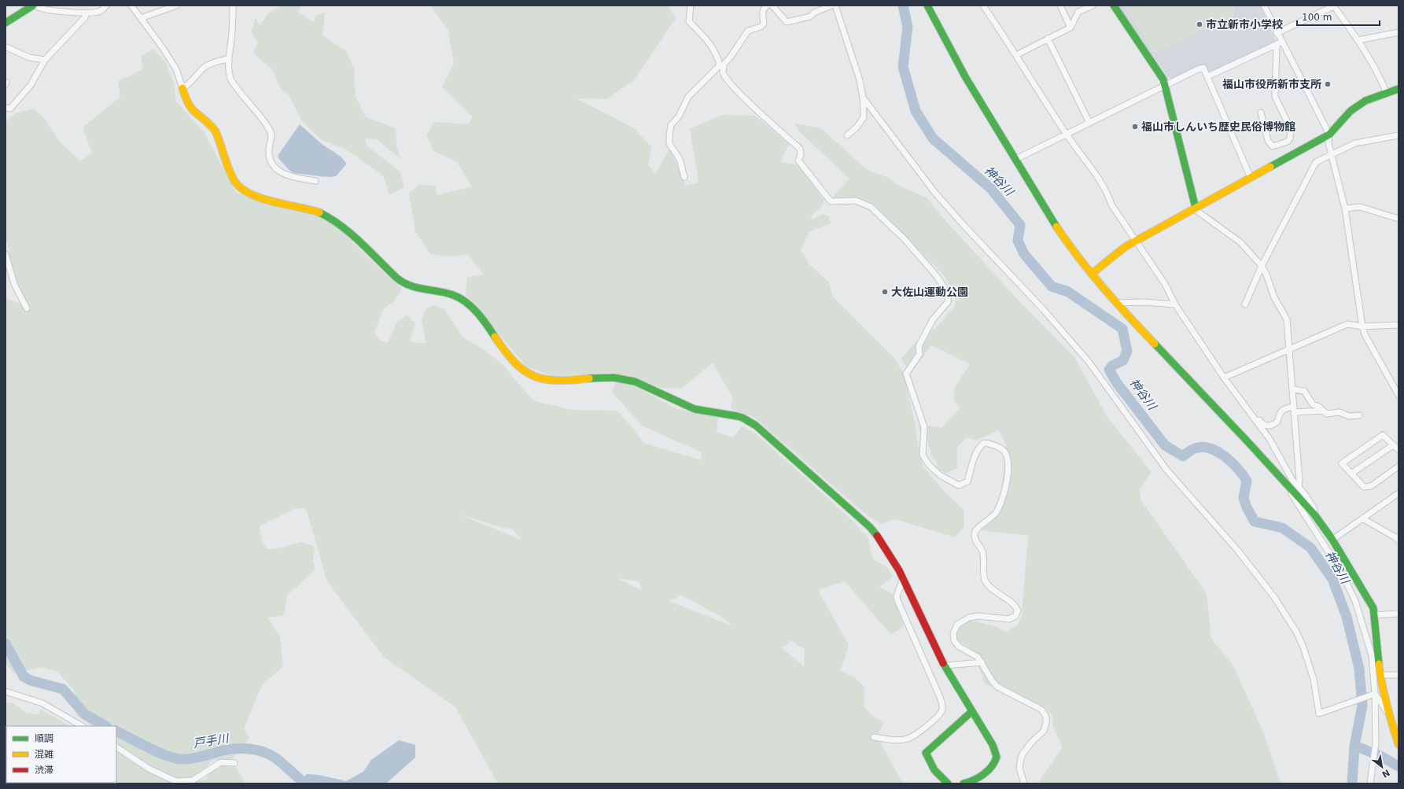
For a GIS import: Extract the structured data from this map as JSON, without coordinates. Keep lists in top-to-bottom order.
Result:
{
  "water": ["神谷川", "戸手川"],
  "places": [
    "市立新市小学校",
    "福山市役所新市支所",
    "福山市しんいち歴史民俗博物館",
    "大佐山運動公園"
  ],
  "legend": ["順調", "混雑", "渋滞"],
  "scale_bar": "100 m",
  "north": "bottom right"
}
